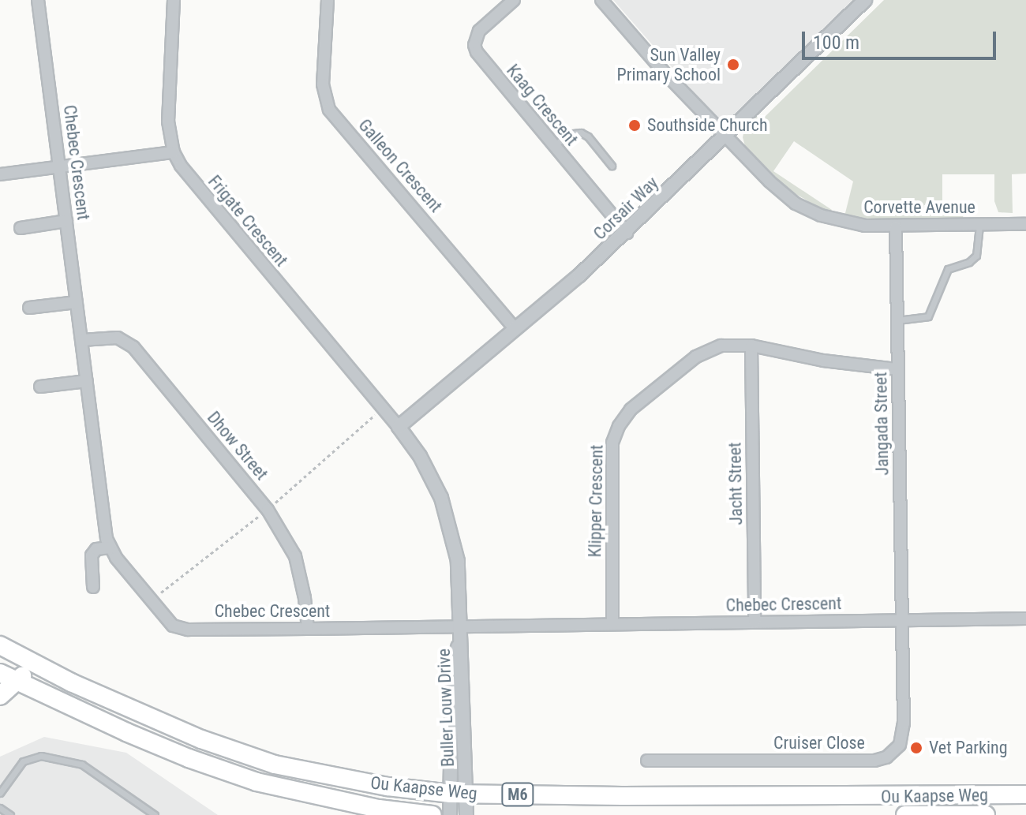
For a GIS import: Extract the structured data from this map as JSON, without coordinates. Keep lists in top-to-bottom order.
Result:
{
  "streets": {
    "main road": ["Ou Kaapse Weg", "M6"],
    "street": [
      "Kaag Crescent",
      "Chebec Crescent",
      "Galleon Crescent",
      "Corvette Avenue",
      "Corsair Way",
      "Frigate Crescent",
      "Jangada Street",
      "Dhow Street",
      "Jacht Street",
      "Klipper Crescent",
      "Buller Louw Drive",
      "Cruiser Close"
    ]
  },
  "crossings": [
    ["Kaag Crescent", "Corsair Way"],
    ["Chebec Crescent", "Jangada Street"],
    ["Chebec Crescent", "Dhow Street"],
    ["Chebec Crescent", "Jacht Street"],
    ["Chebec Crescent", "Klipper Crescent"],
    ["Chebec Crescent", "Buller Louw Drive"],
    ["Chebec Crescent", "Cruiser Close"],
    ["Galleon Crescent", "Corsair Way"],
    ["Corvette Avenue", "Corsair Way"],
    ["Corvette Avenue", "Jangada Street"],
    ["Corsair Way", "Frigate Crescent"],
    ["Corsair Way", "Buller Louw Drive"],
    ["Frigate Crescent", "Buller Louw Drive"],
    ["Jangada Street", "Klipper Crescent"],
    ["Jangada Street", "Cruiser Close"],
    ["Jacht Street", "Klipper Crescent"],
    ["Buller Louw Drive", "Ou Kaapse Weg"]
  ],
  "places": ["Sun Valley Primary School", "Southside Church", "Vet Parking"],
  "scale_bar": "100 m"
}
